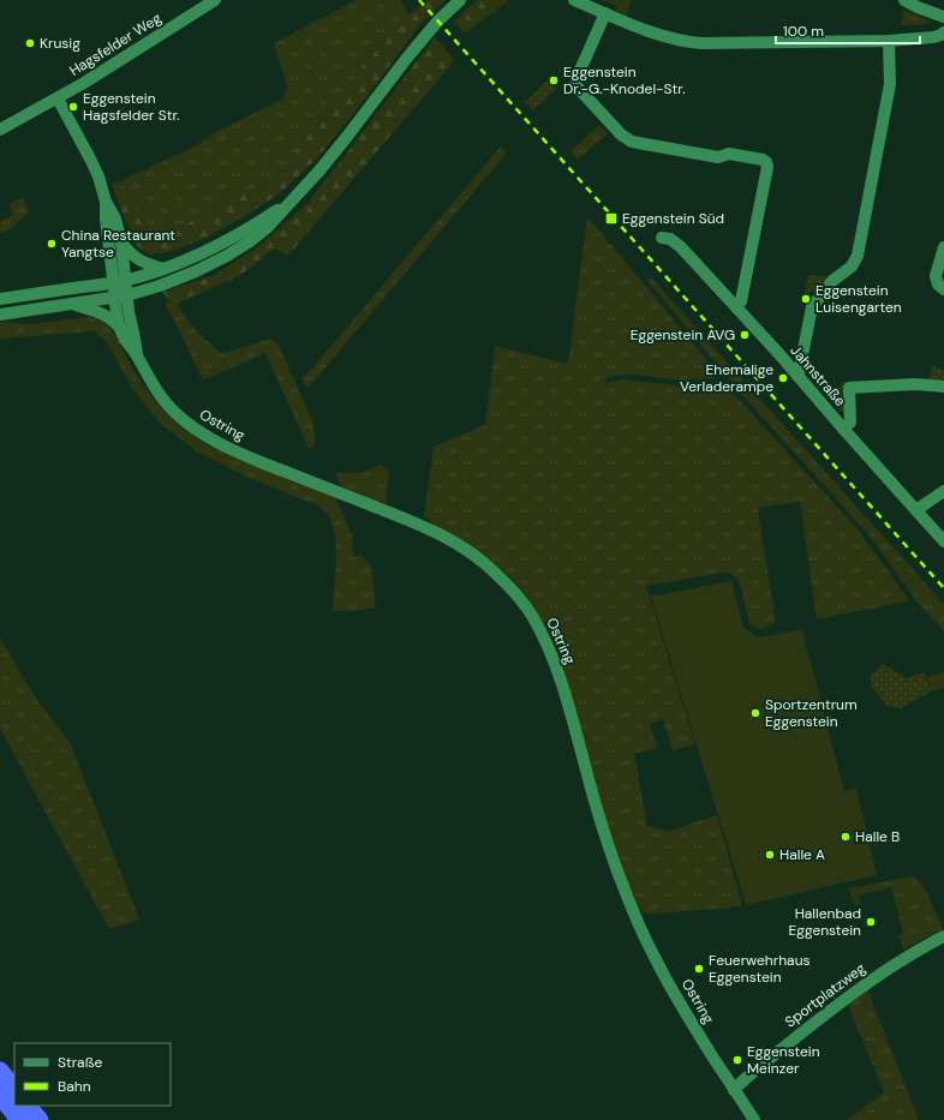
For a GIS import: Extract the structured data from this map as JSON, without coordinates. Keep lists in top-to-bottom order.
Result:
{
  "streets": {
    "street": [
      "Hagsfelder Weg",
      "Jahnstraße",
      "Ostring",
      "Sportplatzweg"
    ]
  },
  "crossings": [
    ["Ostring", "Sportplatzweg"]
  ],
  "places": {
    "other": [
      "Krusig",
      "Eggenstein Dr.-G.-Knodel-Str.",
      "Eggenstein Hagsfelder Str.",
      "China Restaurant Yangtse",
      "Eggenstein Luisengarten",
      "Eggenstein AVG",
      "Ehemalige Verladerampe",
      "Sportzentrum Eggenstein",
      "Halle B",
      "Halle A",
      "Hallenbad Eggenstein",
      "Feuerwehrhaus Eggenstein",
      "Eggenstein Meinzer"
    ],
    "transit": ["Eggenstein Süd"]
  },
  "legend": ["Straße", "Bahn"],
  "scale_bar": "100 m"
}
